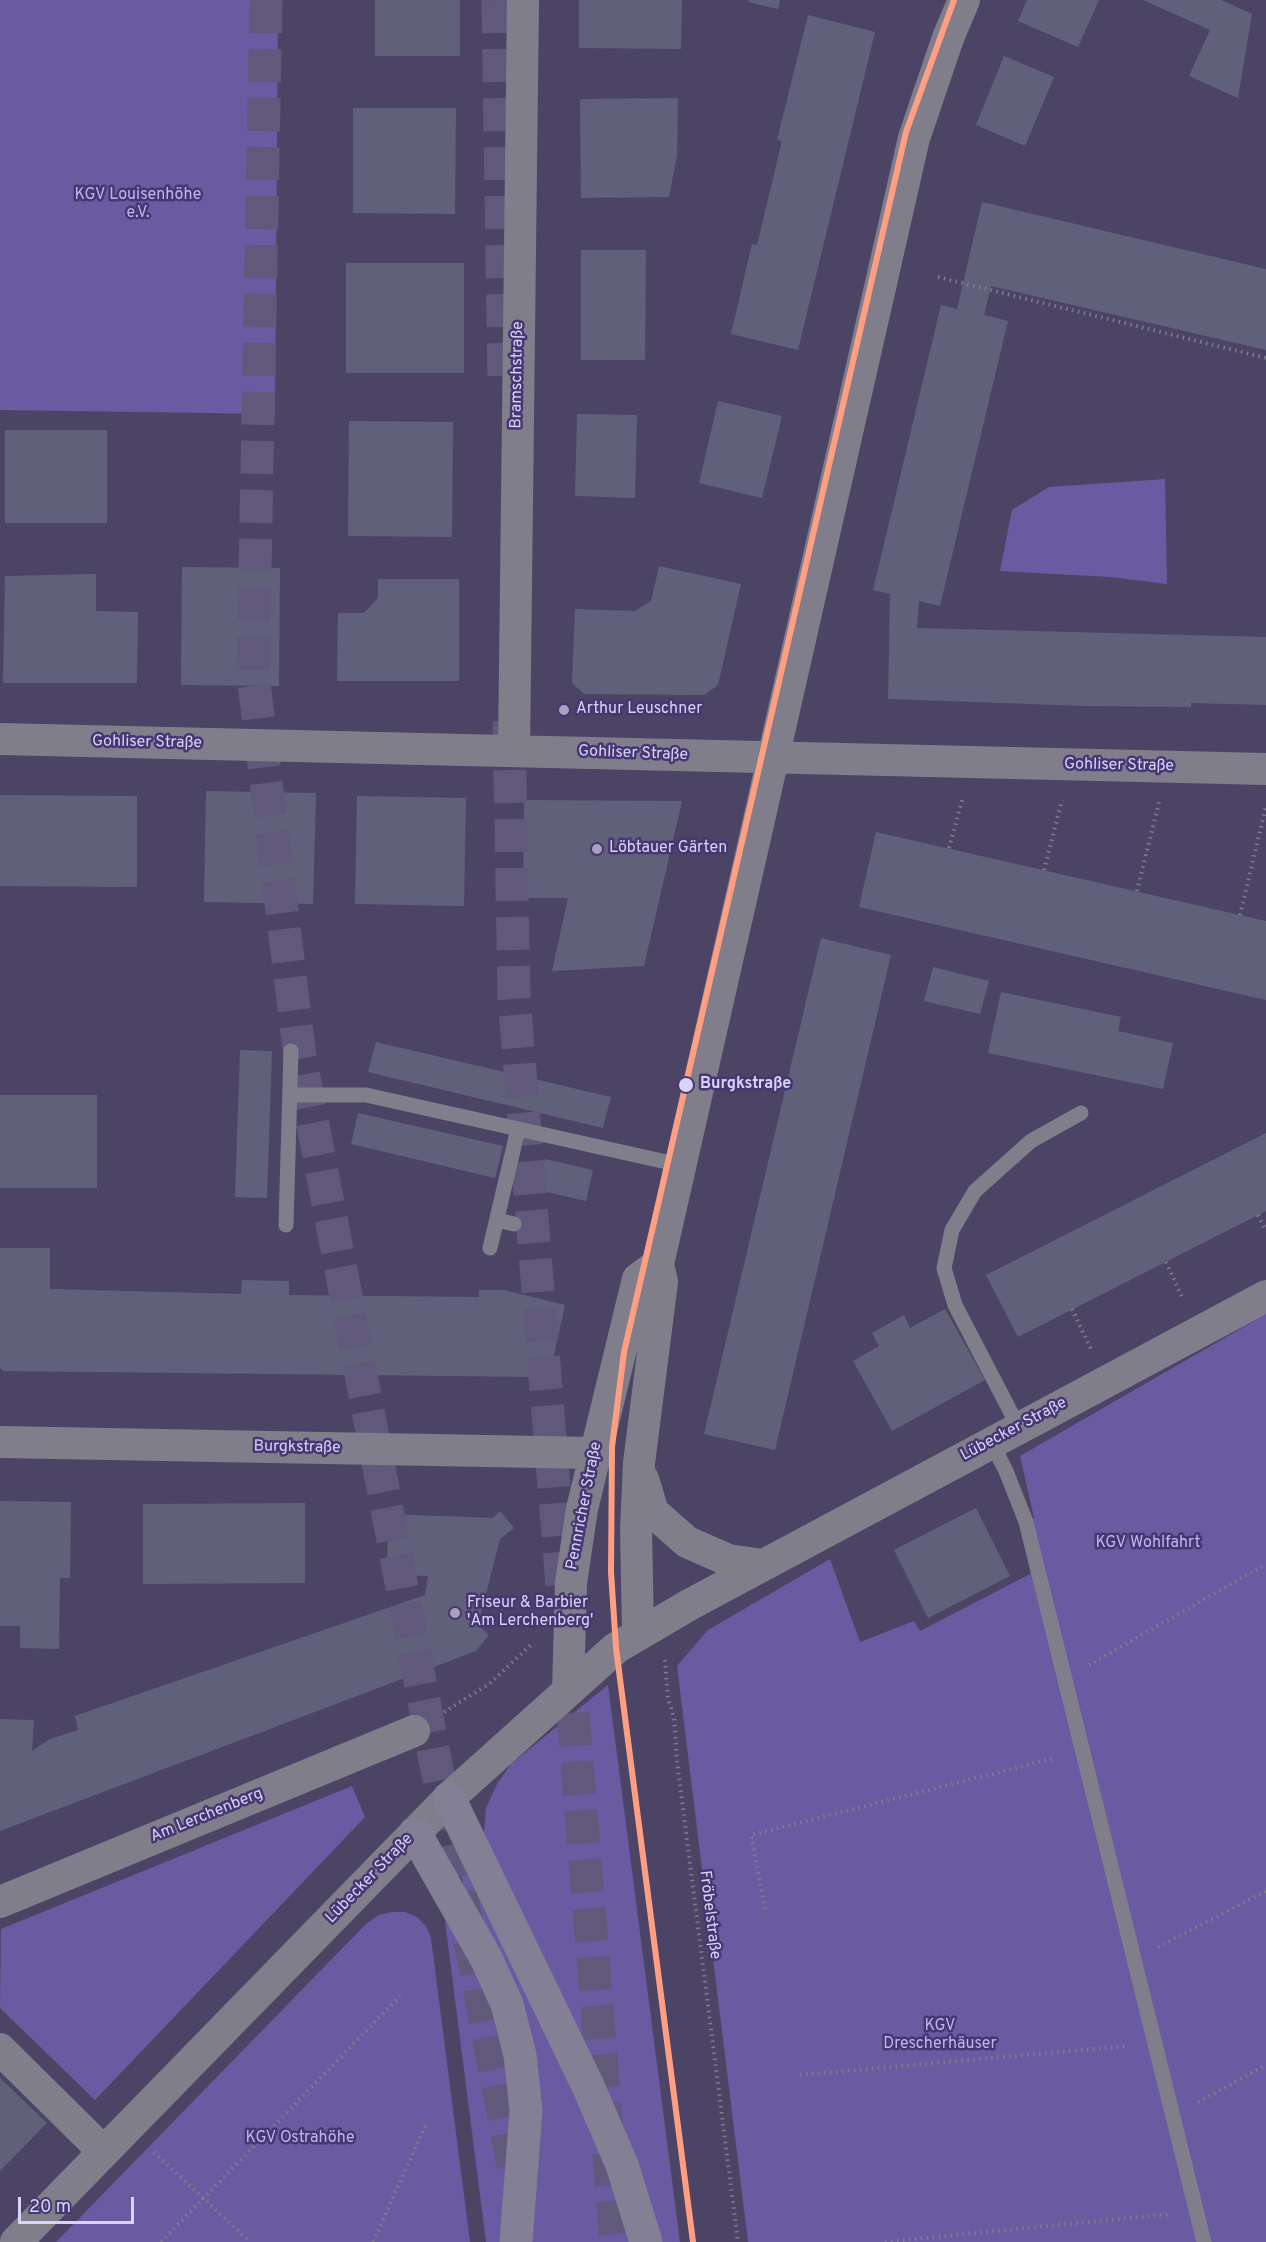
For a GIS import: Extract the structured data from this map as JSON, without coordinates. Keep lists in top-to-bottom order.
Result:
{
  "streets": {
    "street": [
      "Bramschstraße",
      "Gohliser Straße",
      "Lübecker Straße",
      "Burgkstraße",
      "Pennricher Straße",
      "Am Lerchenberg"
    ],
    "path": ["Fröbelstraße"]
  },
  "crossings": [
    ["Bramschstraße", "Gohliser Straße"],
    ["Lübecker Straße", "Pennricher Straße"],
    ["Burgkstraße", "Pennricher Straße"]
  ],
  "parks": [
    "KGV Louisenhöhe e.V.",
    "KGV Wohlfahrt",
    "KGV Drescherhäuser",
    "KGV Ostrahöhe"
  ],
  "places": [
    "Arthur Leuschner",
    "Löbtauer Gärten",
    "Burgkstraße",
    "Friseur & Barbier 'Am Lerchenberg'"
  ],
  "scale_bar": "20 m"
}
